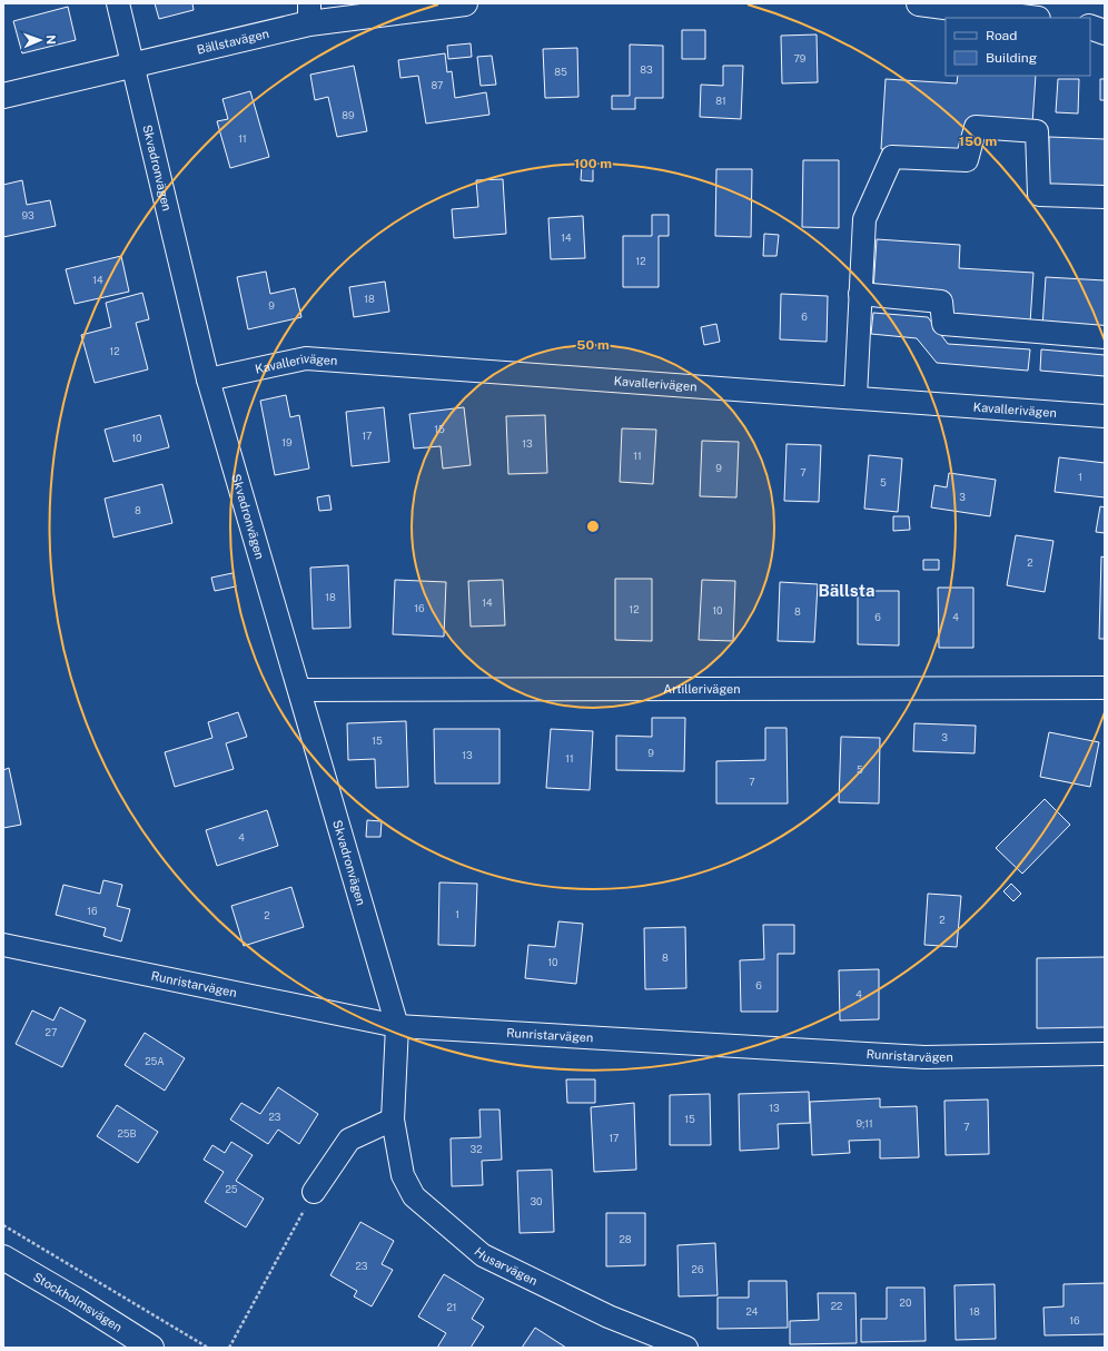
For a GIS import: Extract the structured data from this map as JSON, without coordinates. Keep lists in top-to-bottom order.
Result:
{
  "streets": {
    "street": [
      "Bällstavägen",
      "Skvadronvägen",
      "Kavallerivägen",
      "Artillerivägen",
      "Runristarvägen",
      "Husarvägen",
      "Stockholmsvägen"
    ]
  },
  "crossings": [
    ["Bällstavägen", "Skvadronvägen"],
    ["Skvadronvägen", "Kavallerivägen"],
    ["Skvadronvägen", "Artillerivägen"],
    ["Skvadronvägen", "Runristarvägen"],
    ["Skvadronvägen", "Husarvägen"],
    ["Runristarvägen", "Husarvägen"]
  ],
  "districts": ["Bällsta"],
  "house_numbers": [
    "79",
    "83",
    "85",
    "87",
    "81",
    "89",
    "11",
    "93",
    "14",
    "12",
    "14",
    "18",
    "9",
    "6",
    "12",
    "15",
    "17",
    "10",
    "19",
    "13",
    "11",
    "9",
    "7",
    "1",
    "5",
    "3",
    "8",
    "2",
    "18",
    "14",
    "16",
    "12",
    "10",
    "8",
    "6",
    "4",
    "3",
    "15",
    "9",
    "13",
    "11",
    "5",
    "7",
    "4",
    "16",
    "1",
    "2",
    "2",
    "8",
    "10",
    "6",
    "4",
    "27",
    "25A",
    "13",
    "23",
    "15",
    "9;11",
    "7",
    "25B",
    "17",
    "32",
    "25",
    "30",
    "28",
    "23",
    "26",
    "20",
    "22",
    "21",
    "24",
    "18",
    "16"
  ],
  "legend": ["Road", "Building"],
  "north": "right",
  "rings": ["150 m", "100 m", "50 m"]
}
